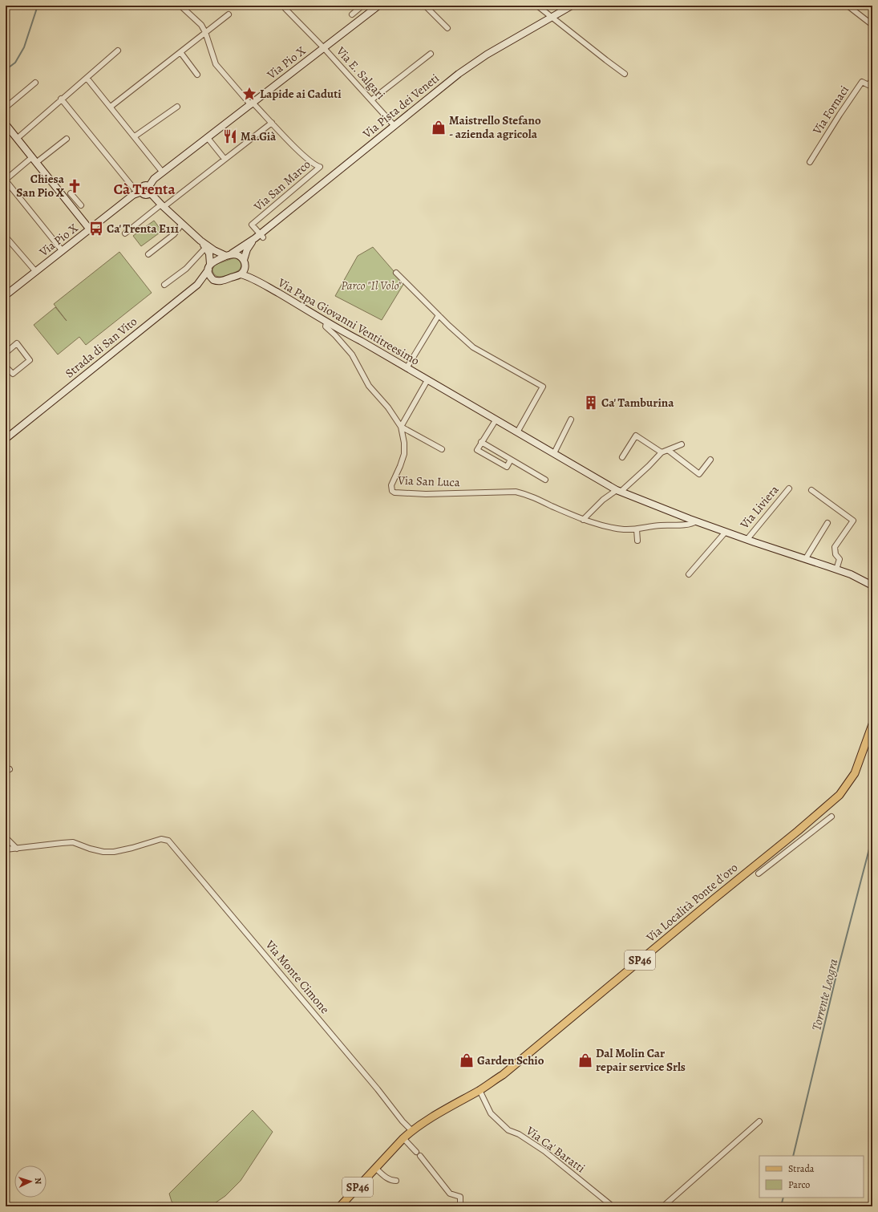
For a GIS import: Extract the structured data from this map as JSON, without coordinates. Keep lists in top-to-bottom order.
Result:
{
  "streets": {
    "main road": ["Via Località Ponte d'oro", "SP46"],
    "street": [
      "Via Pio X",
      "Via E. Salgari",
      "Via Pista dei Veneti",
      "Via Fornaci",
      "Via San Marco",
      "Via Papa Giovanni Ventitreesimo",
      "Strada di San Vito",
      "Via San Luca",
      "Via Liviera",
      "Via Monte Cimone",
      "Via Ca' Baratti"
    ]
  },
  "crossings": [
    ["Via Pio X", "Via E. Salgari"],
    ["Via Pio X", "Via San Marco"],
    ["Via Pio X", "Via Papa Giovanni Ventitreesimo"],
    ["Via E. Salgari", "Via Pista dei Veneti"],
    ["Via Pista dei Veneti", "Via San Marco"],
    ["Via Pista dei Veneti", "Via Papa Giovanni Ventitreesimo"],
    ["Via Pista dei Veneti", "Strada di San Vito"],
    ["Via Papa Giovanni Ventitreesimo", "Strada di San Vito"],
    ["Via Papa Giovanni Ventitreesimo", "Via San Luca"],
    ["Via Papa Giovanni Ventitreesimo", "Via Liviera"],
    ["Via San Luca", "Via Liviera"],
    ["Via Località Ponte d'oro", "SP46"],
    ["Via Località Ponte d'oro", "Via Monte Cimone"],
    ["Via Località Ponte d'oro", "Via Ca' Baratti"]
  ],
  "districts": ["Cà Trenta"],
  "water": ["Torrente Leogra"],
  "parks": ["Parco \"Il Volo\""],
  "places": {
    "place": ["Lapide ai Caduti"],
    "shop": ["Maistrello Stefano - azienda agricola", "Garden Schio", "Dal Molin Car repair service Srls"],
    "restaurant": ["Ma.Già"],
    "church": ["Chiesa San Pio X"],
    "bus stop": ["Ca' Trenta E111"],
    "building": ["Ca' Tamburina"]
  },
  "legend": ["Strada", "Parco"],
  "north": "right"
}
